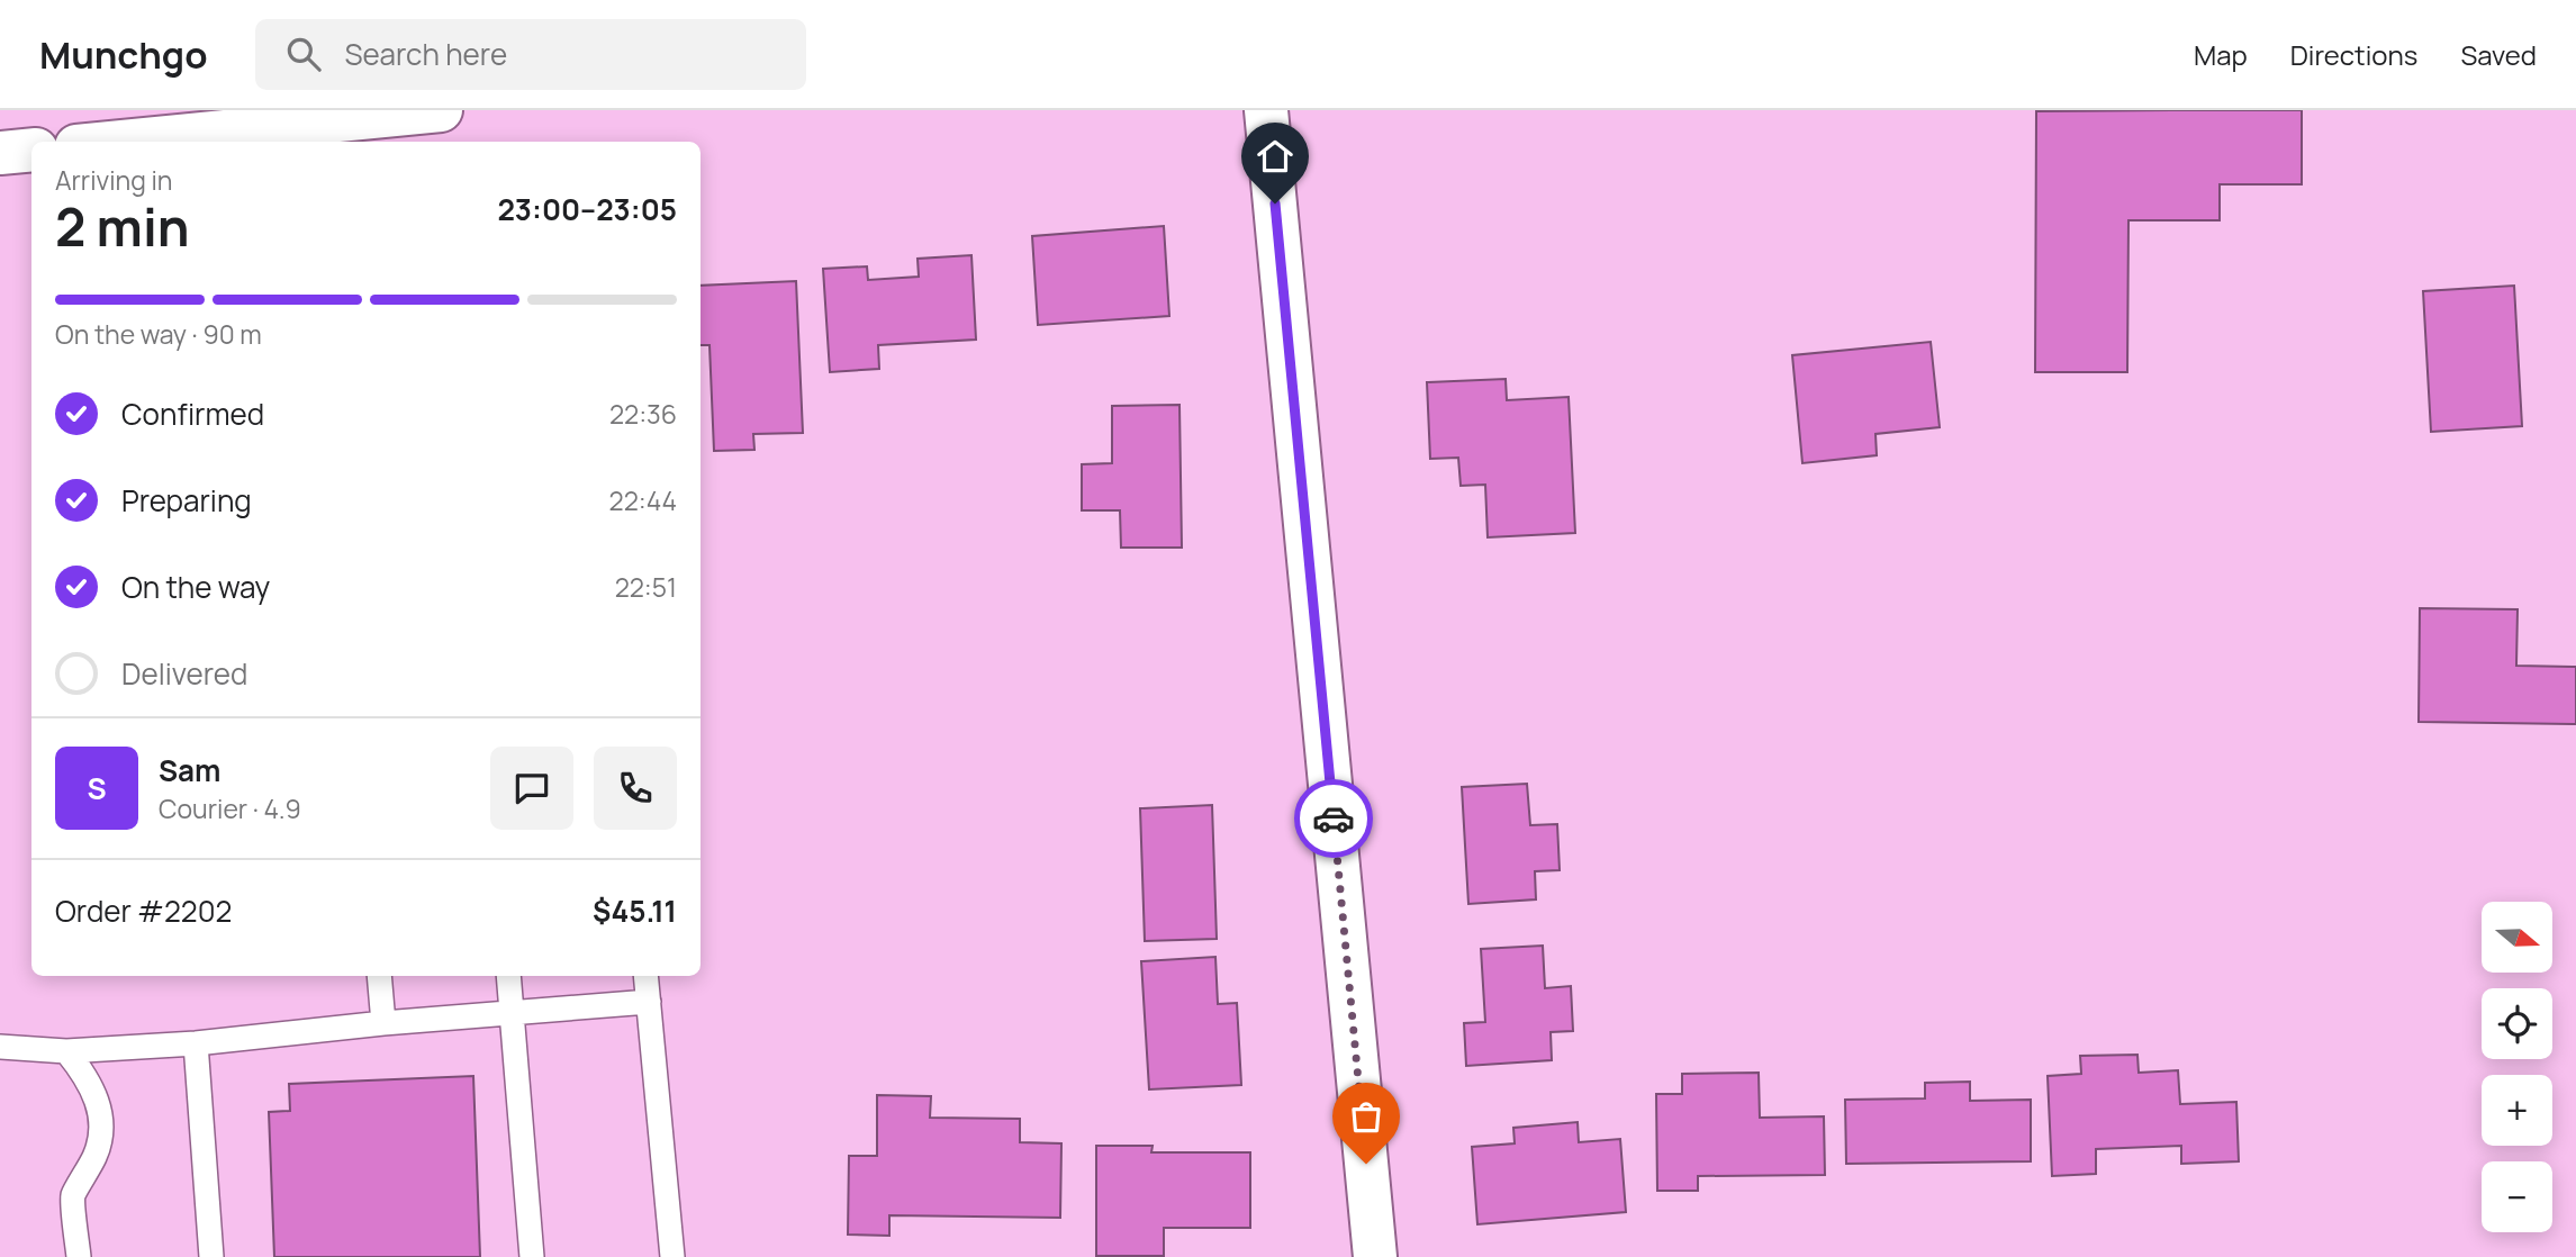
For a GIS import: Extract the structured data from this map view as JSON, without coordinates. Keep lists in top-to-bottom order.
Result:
{
  "north": "right",
  "page": {
    "header": "Munchgo",
    "search": "Search here",
    "nav": ["Map", "Directions", "Saved"],
    "heading": ["2 min", "Arriving in", "23:00–23:05"],
    "panel": [
      "Sam",
      "Courier · 4.9",
      "Order #2202",
      "$45.11"
    ],
    "bar": "On the way · 90 m",
    "list": [
      ["Confirmed", "22:36"],
      ["Preparing", "22:44"],
      ["On the way", "22:51"],
      "Delivered"
    ],
    "round": "S",
    "map_buttons": ["+", "−"]
  }
}
